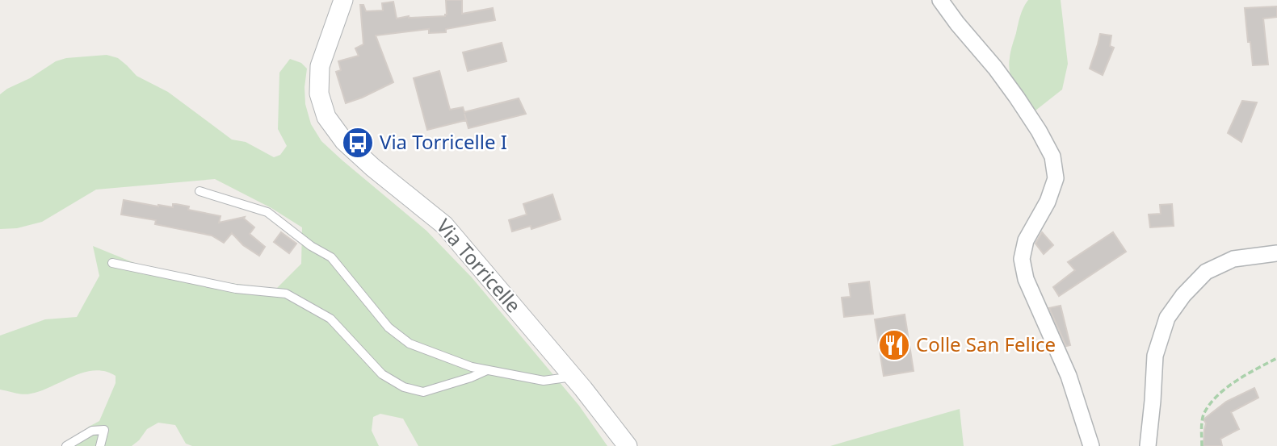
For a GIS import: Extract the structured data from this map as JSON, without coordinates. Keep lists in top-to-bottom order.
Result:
{
  "streets": {
    "street": ["Via Torricelle"]
  },
  "places": {
    "bus stop": ["Via Torricelle I"],
    "restaurant": ["Colle San Felice"]
  }
}
